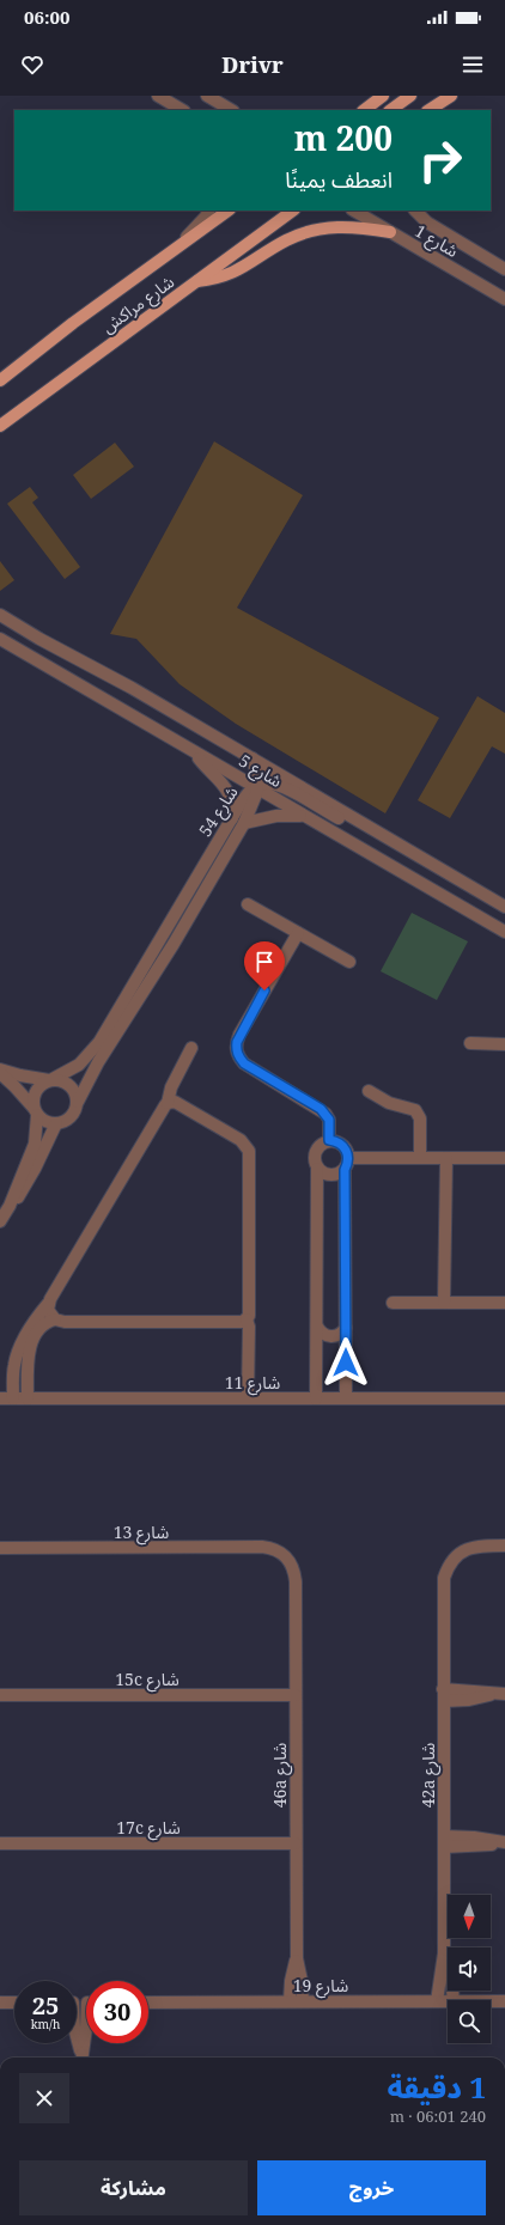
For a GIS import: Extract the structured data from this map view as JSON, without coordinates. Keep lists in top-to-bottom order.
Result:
{
  "streets": {
    "main road": ["شارع مراكش"],
    "street": [
      "شارع 1",
      "شارع 5",
      "شارع 54",
      "شارع 11",
      "شارع 13",
      "15c شارع",
      "46a شارع",
      "42a شارع",
      "17c شارع",
      "شارع 19"
    ]
  },
  "crossings": [
    ["شارع 5", "شارع 54"],
    ["شارع 13", "46a شارع"],
    ["15c شارع", "46a شارع"],
    ["46a شارع", "17c شارع"],
    ["46a شارع", "شارع 19"],
    ["42a شارع", "شارع 19"]
  ],
  "north": "bottom",
  "page": {
    "status": "06:00",
    "header": "Drivr",
    "turn": ["200 m", "انعطف يمينًا"],
    "speed": "25 km/h",
    "limit": "30",
    "heading": ["1 دقيقة", "240 m · 06:01"],
    "buttons": ["خروج", "مشاركة"]
  }
}
